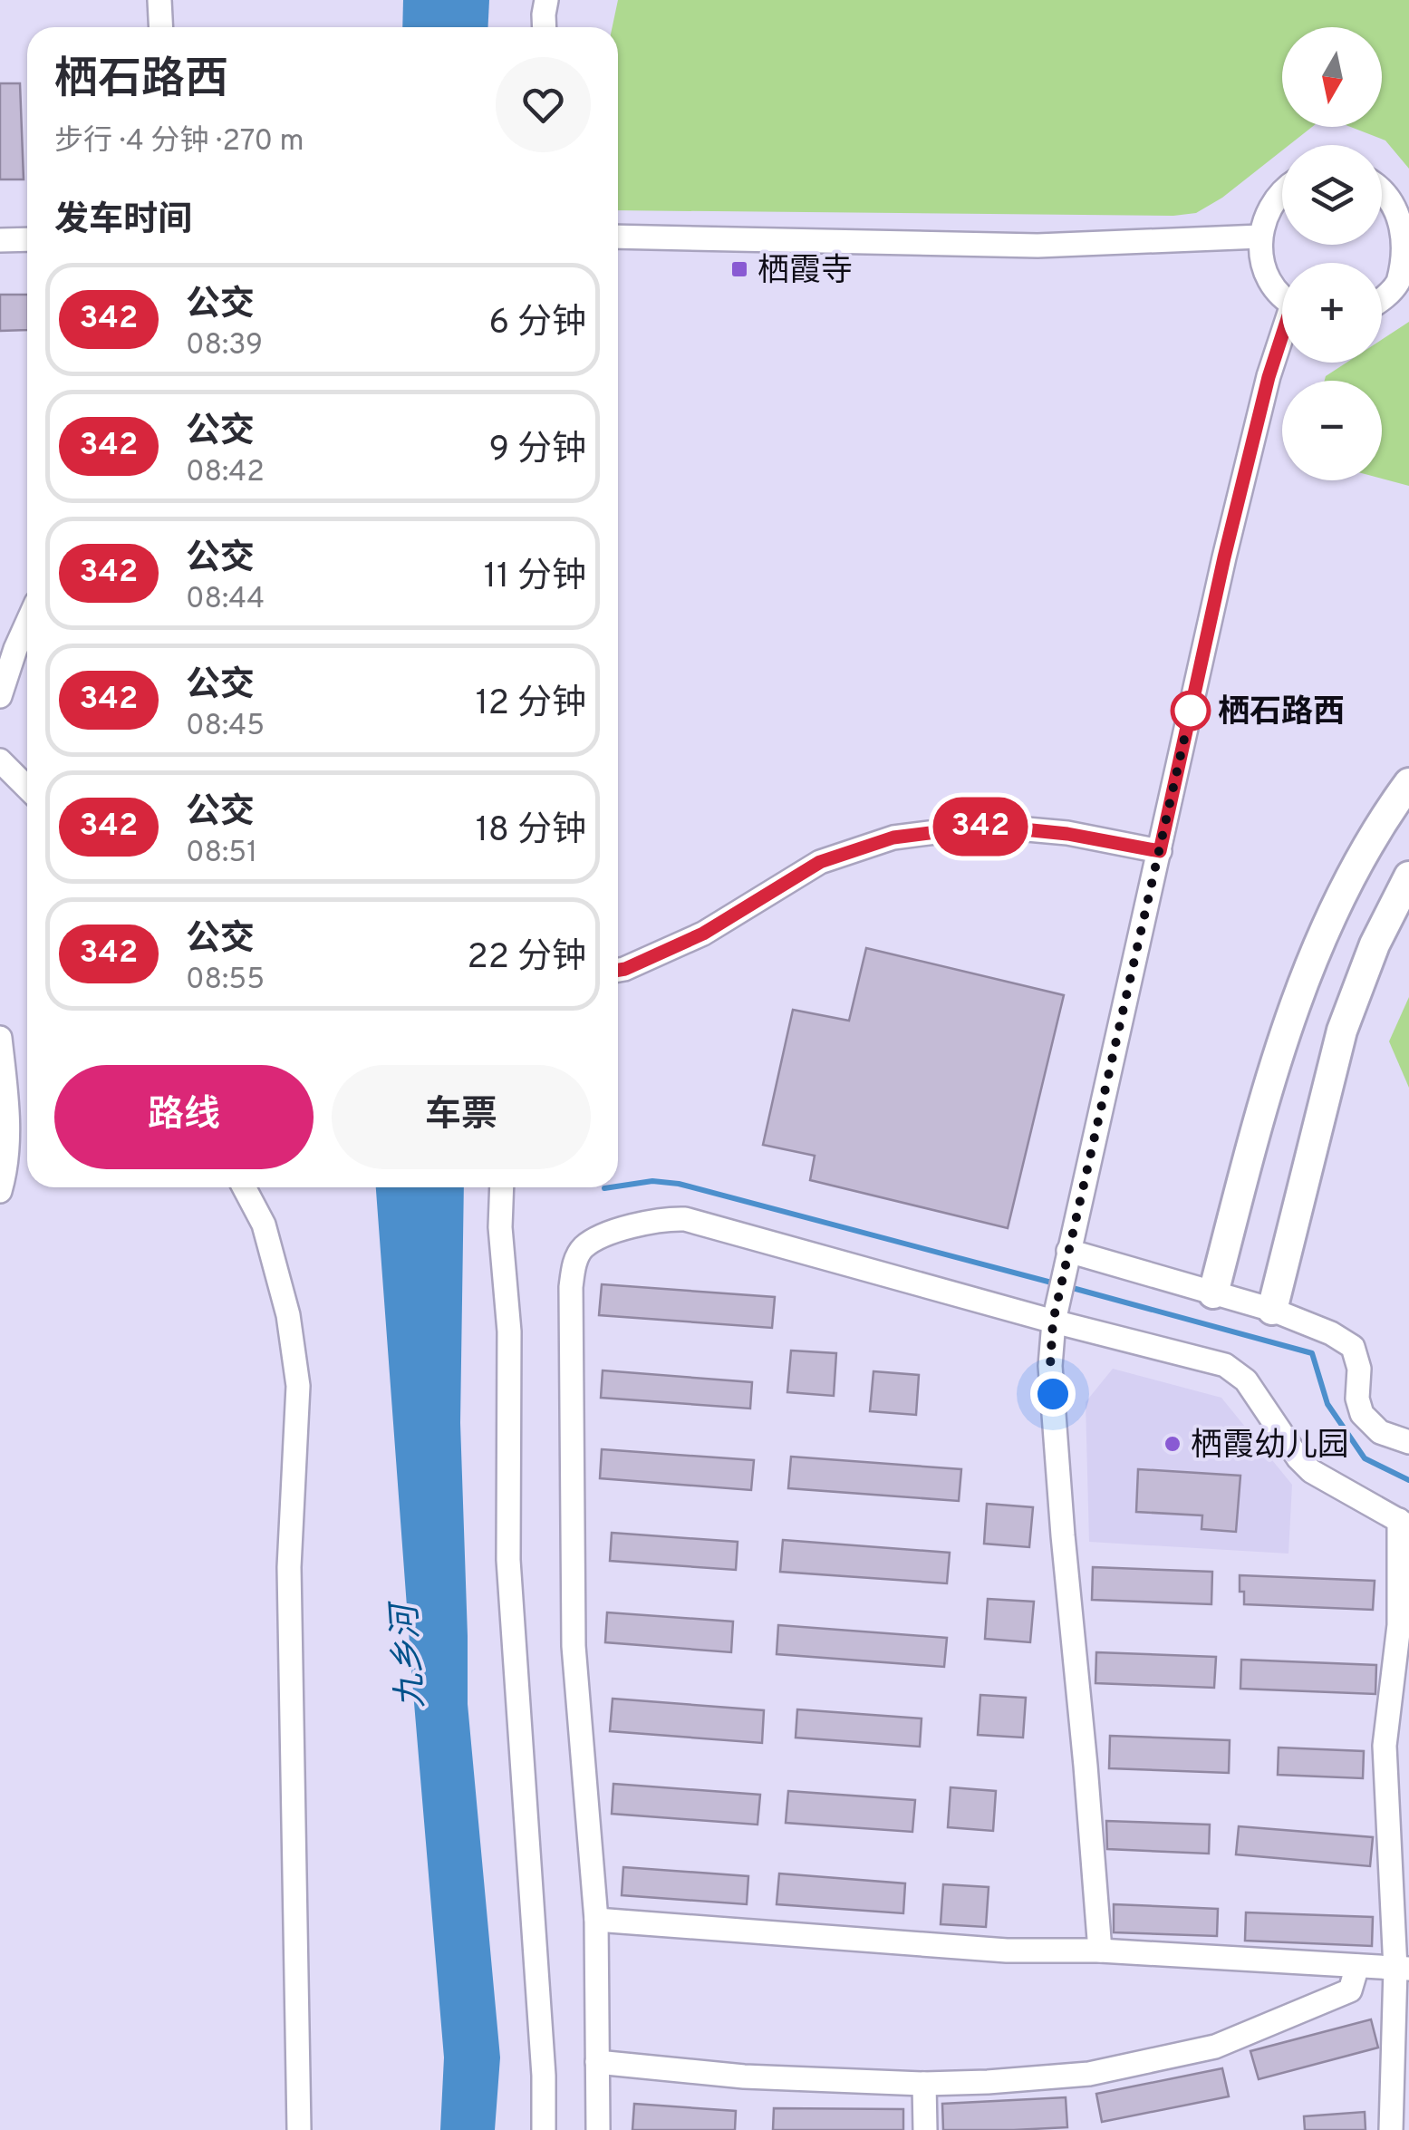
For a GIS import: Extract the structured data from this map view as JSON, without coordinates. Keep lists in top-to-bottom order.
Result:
{
  "water": ["九乡河"],
  "places": {
    "transit": ["栖霞寺"],
    "other": ["栖石路西", "栖霞幼儿园"]
  },
  "lines": ["bus line 342"],
  "north": "bottom",
  "page": {
    "on_map": "342",
    "map_buttons": ["+", "−"],
    "heading": [
      ["栖石路西", "步行 · 4 分钟 · 270 m"],
      "发车时间"
    ],
    "list": [
      {
        "mark": "342",
        "name": "公交",
        "note": "08:39",
        "value": "6 分钟"
      },
      {
        "mark": "342",
        "name": "公交",
        "note": "08:42",
        "value": "9 分钟"
      },
      {
        "mark": "342",
        "name": "公交",
        "note": "08:44",
        "value": "11 分钟"
      },
      {
        "mark": "342",
        "name": "公交",
        "note": "08:45",
        "value": "12 分钟"
      },
      {
        "mark": "342",
        "name": "公交",
        "note": "08:51",
        "value": "18 分钟"
      },
      {
        "mark": "342",
        "name": "公交",
        "note": "08:55",
        "value": "22 分钟"
      }
    ],
    "buttons": ["路线", "车票"]
  }
}
